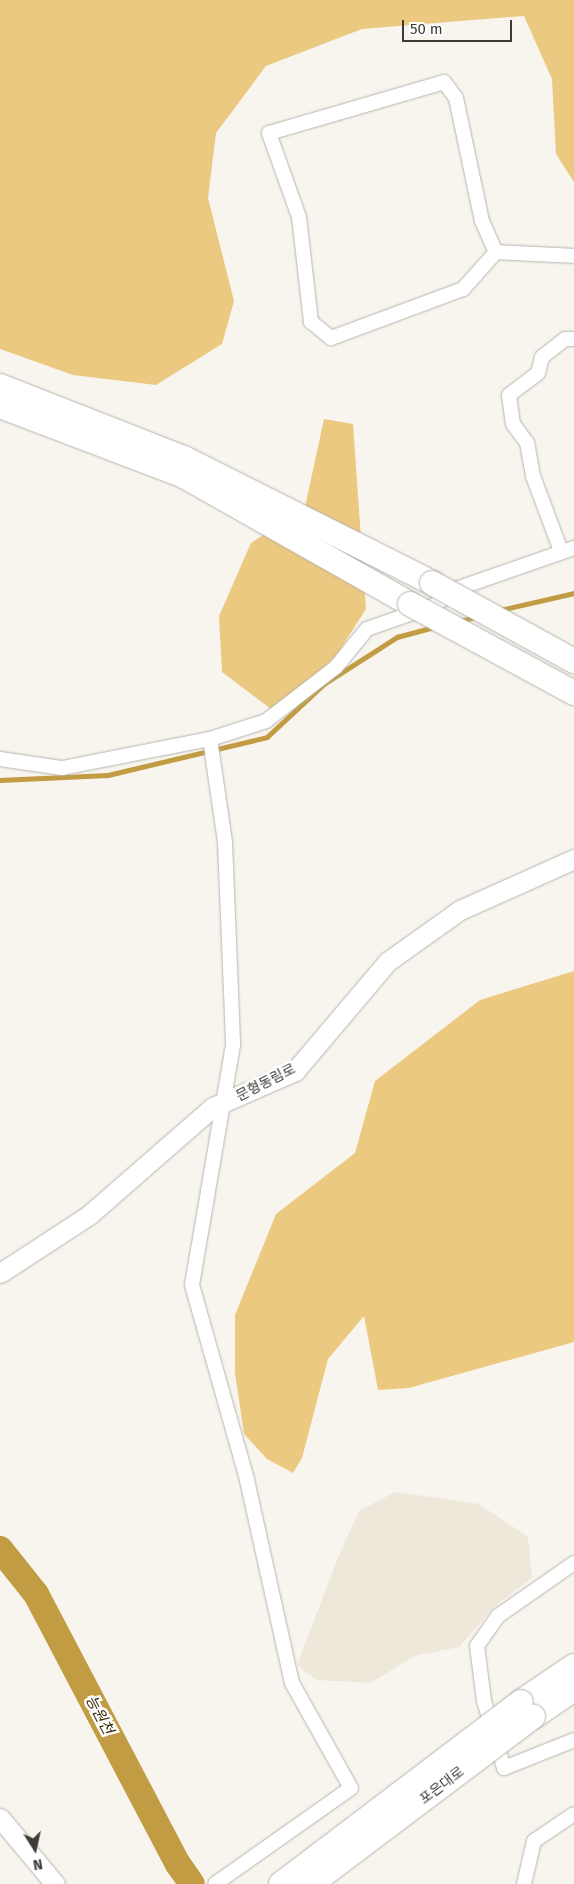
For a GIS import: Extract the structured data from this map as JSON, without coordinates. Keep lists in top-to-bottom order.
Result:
{
  "streets": {
    "highway": ["포은대로"],
    "street": ["문형동림로"]
  },
  "water": ["능원천"],
  "scale_bar": "50 m",
  "north": "bottom"
}
